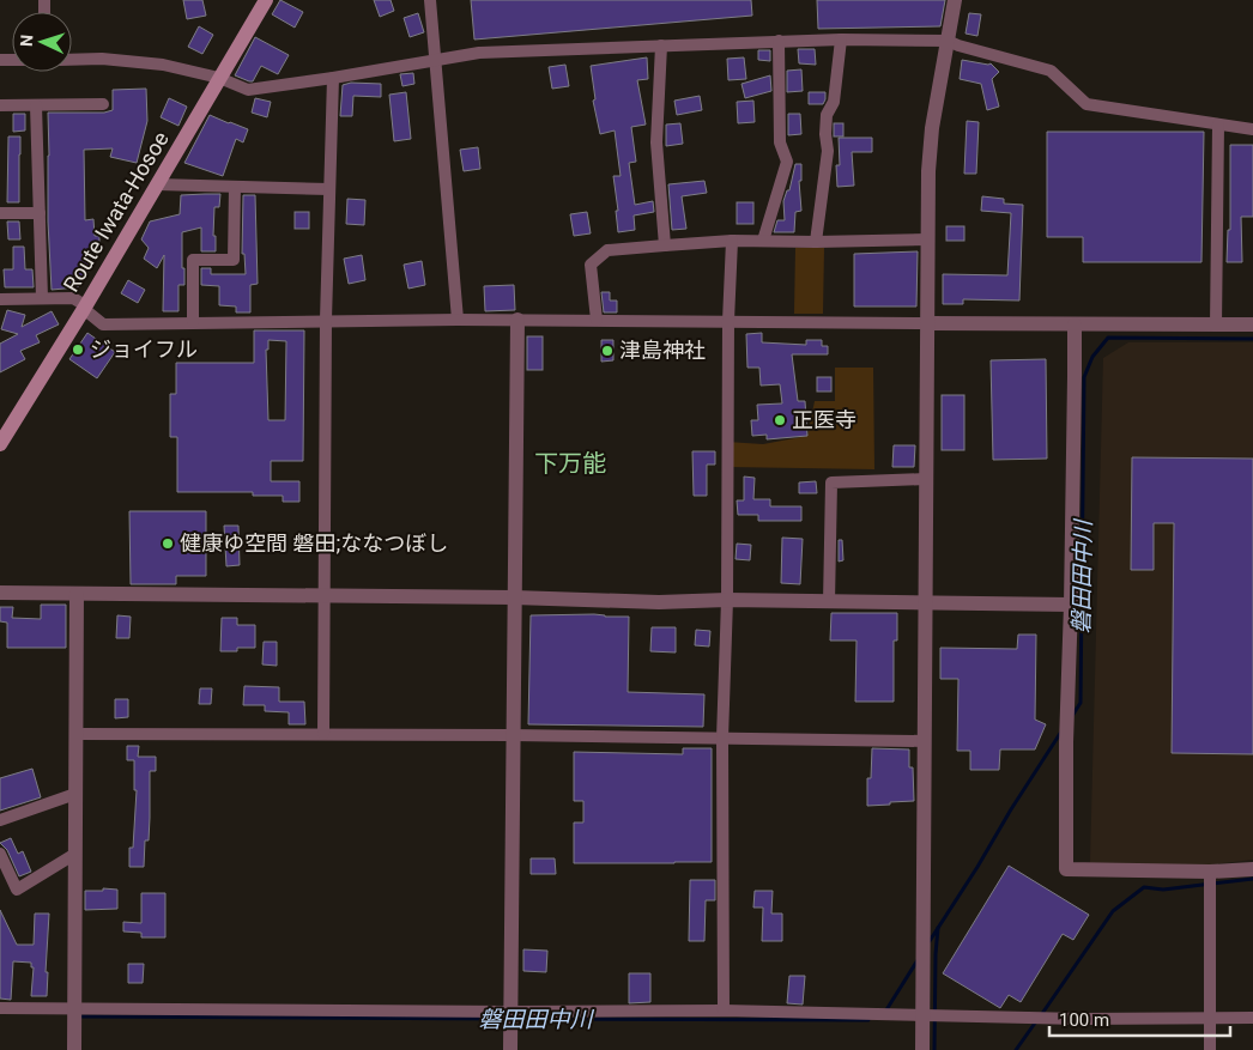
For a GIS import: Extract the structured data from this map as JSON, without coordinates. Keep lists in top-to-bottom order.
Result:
{
  "streets": {
    "main road": ["Route Iwata-Hosoe"]
  },
  "districts": ["下万能"],
  "water": ["磐田田中川"],
  "places": [
    "ジョイフル",
    "津島神社",
    "正医寺",
    "健康ゆ空間 磐田;ななつぼし"
  ],
  "scale_bar": "100 m",
  "north": "left"
}
